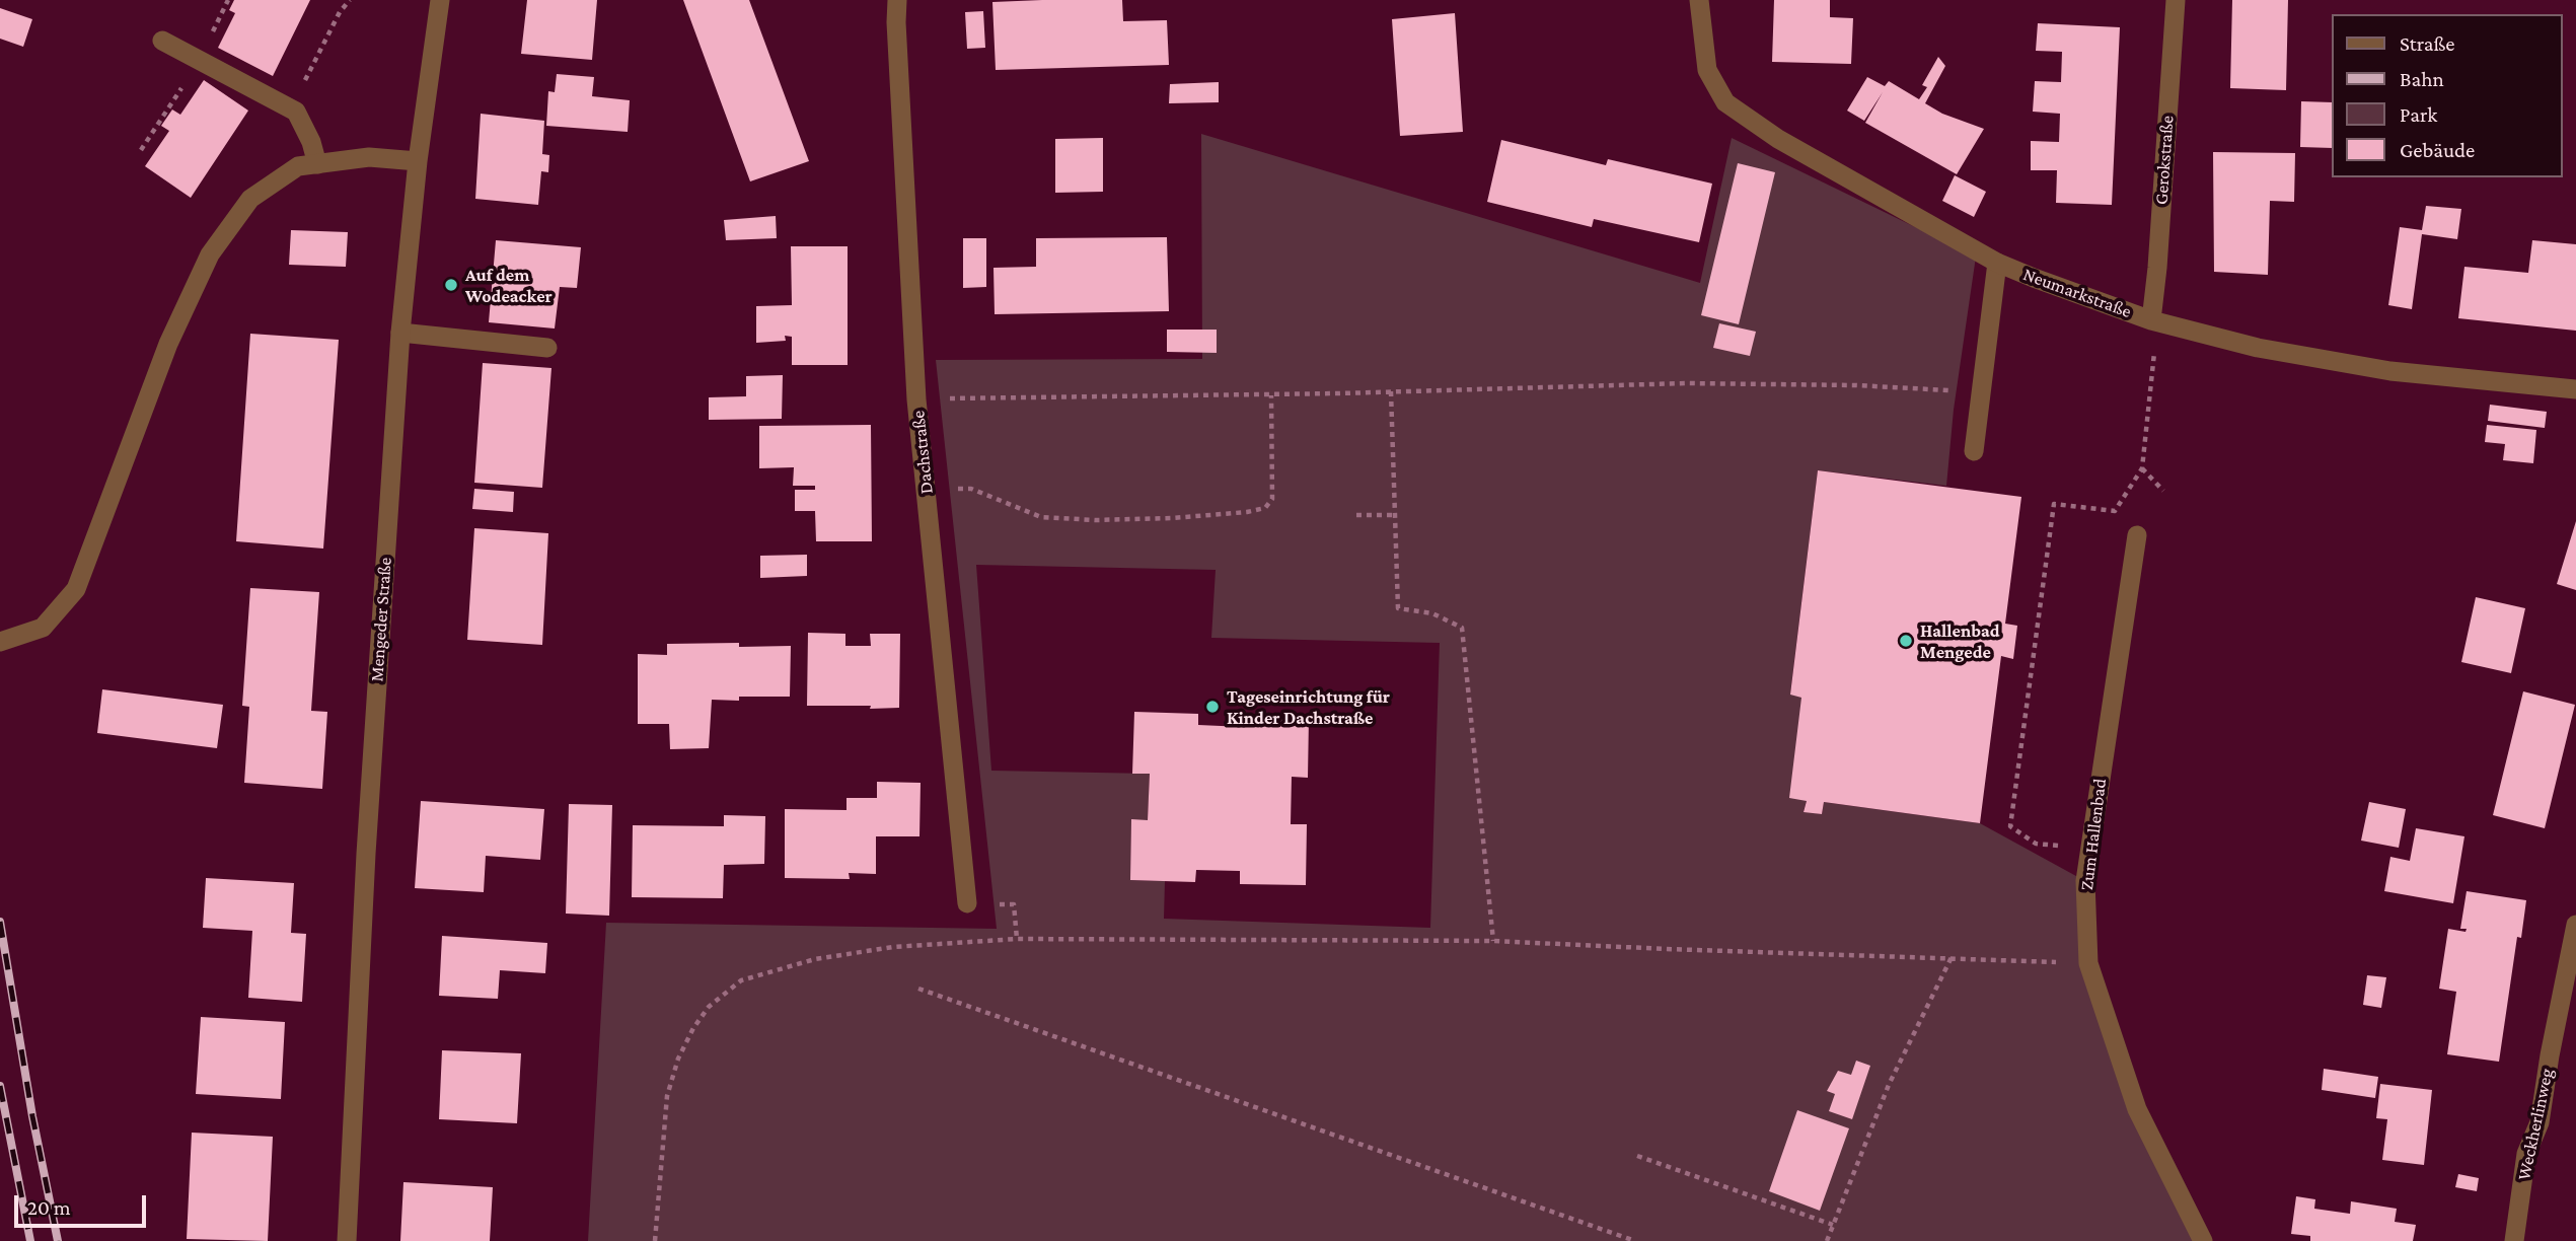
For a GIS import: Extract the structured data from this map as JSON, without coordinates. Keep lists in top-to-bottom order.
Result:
{
  "streets": {
    "street": [
      "Gerokstraße",
      "Neumarkstraße",
      "Dachstraße",
      "Mengeder Straße",
      "Zum Hallenbad",
      "Weckherlinweg"
    ]
  },
  "crossings": [
    ["Gerokstraße", "Neumarkstraße"]
  ],
  "places": ["Auf dem Wodeacker", "Hallenbad Mengede", "Tageseinrichtung für Kinder Dachstraße"],
  "legend": [
    "Straße",
    "Bahn",
    "Park",
    "Gebäude"
  ],
  "scale_bar": "20 m"
}
